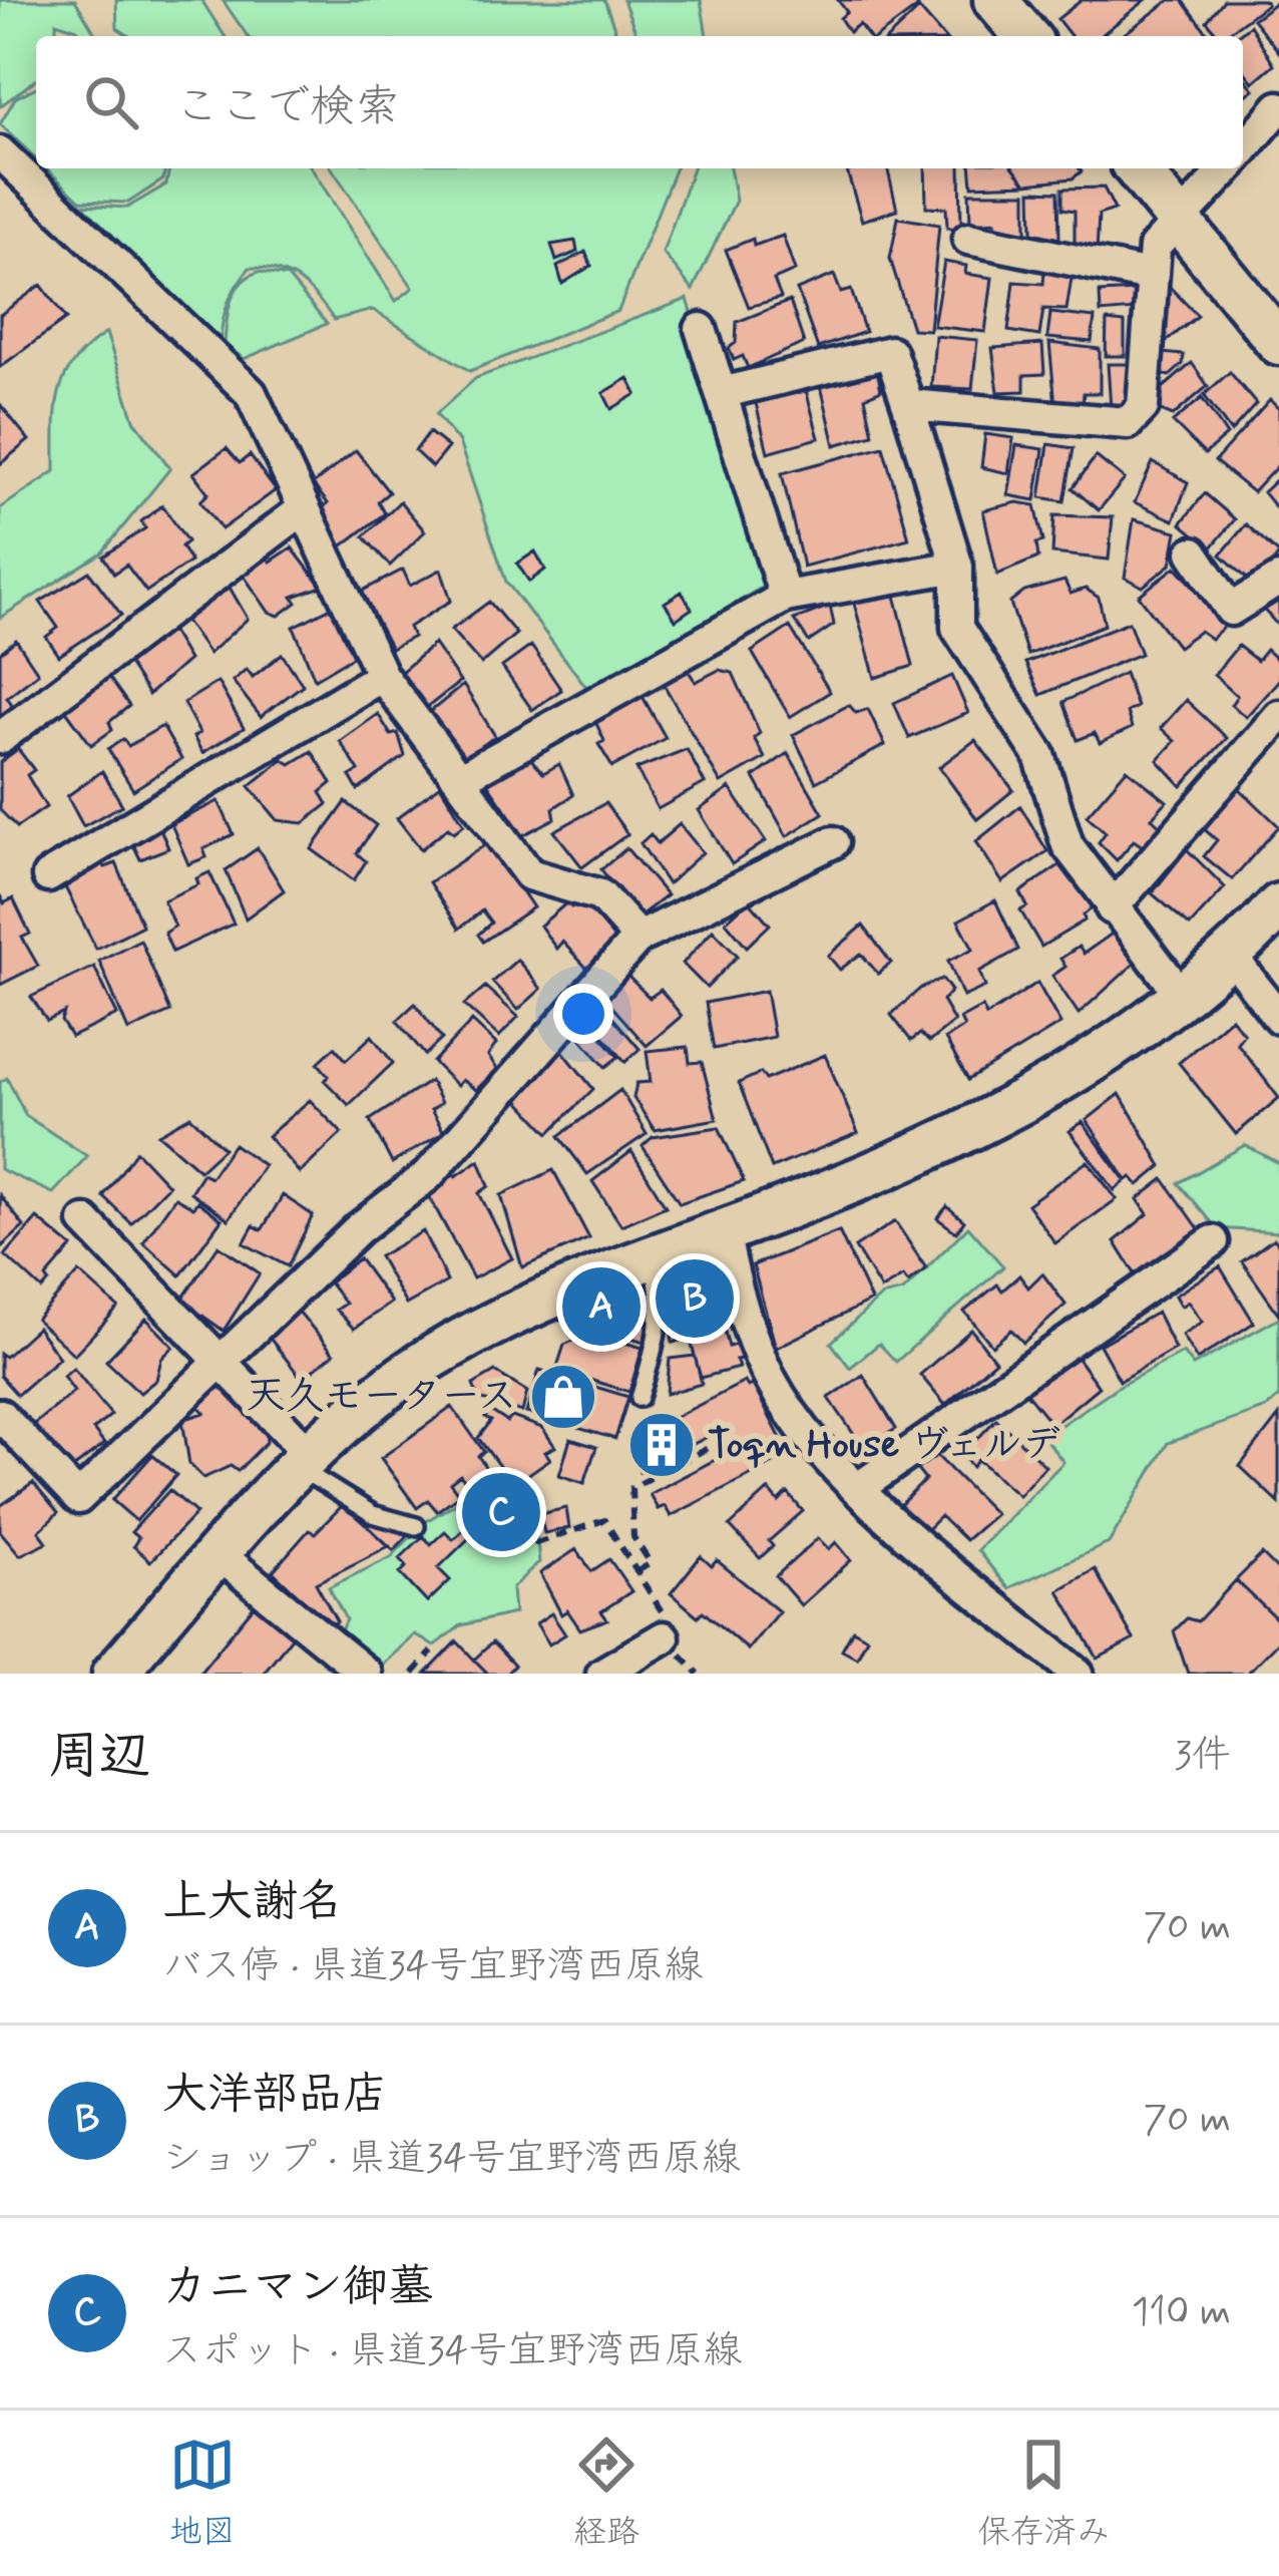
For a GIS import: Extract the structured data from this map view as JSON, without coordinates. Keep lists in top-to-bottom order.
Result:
{
  "places": {
    "shop": ["天久モータース"],
    "building": ["Toqn House ヴェルデ"]
  },
  "page": {
    "search": "ここで検索",
    "pins": ["B", "A", "C"],
    "heading": ["周辺", "3件"],
    "list": [
      {
        "mark": "A",
        "name": "上大謝名",
        "note": "バス停 · 県道34号宜野湾西原線",
        "value": "70 m"
      },
      {
        "mark": "B",
        "name": "大洋部品店",
        "note": "ショップ · 県道34号宜野湾西原線",
        "value": "70 m"
      },
      {
        "mark": "C",
        "name": "カニマン御墓",
        "note": "スポット · 県道34号宜野湾西原線",
        "value": "110 m"
      }
    ],
    "nav": ["地図", "経路", "保存済み"]
  }
}
